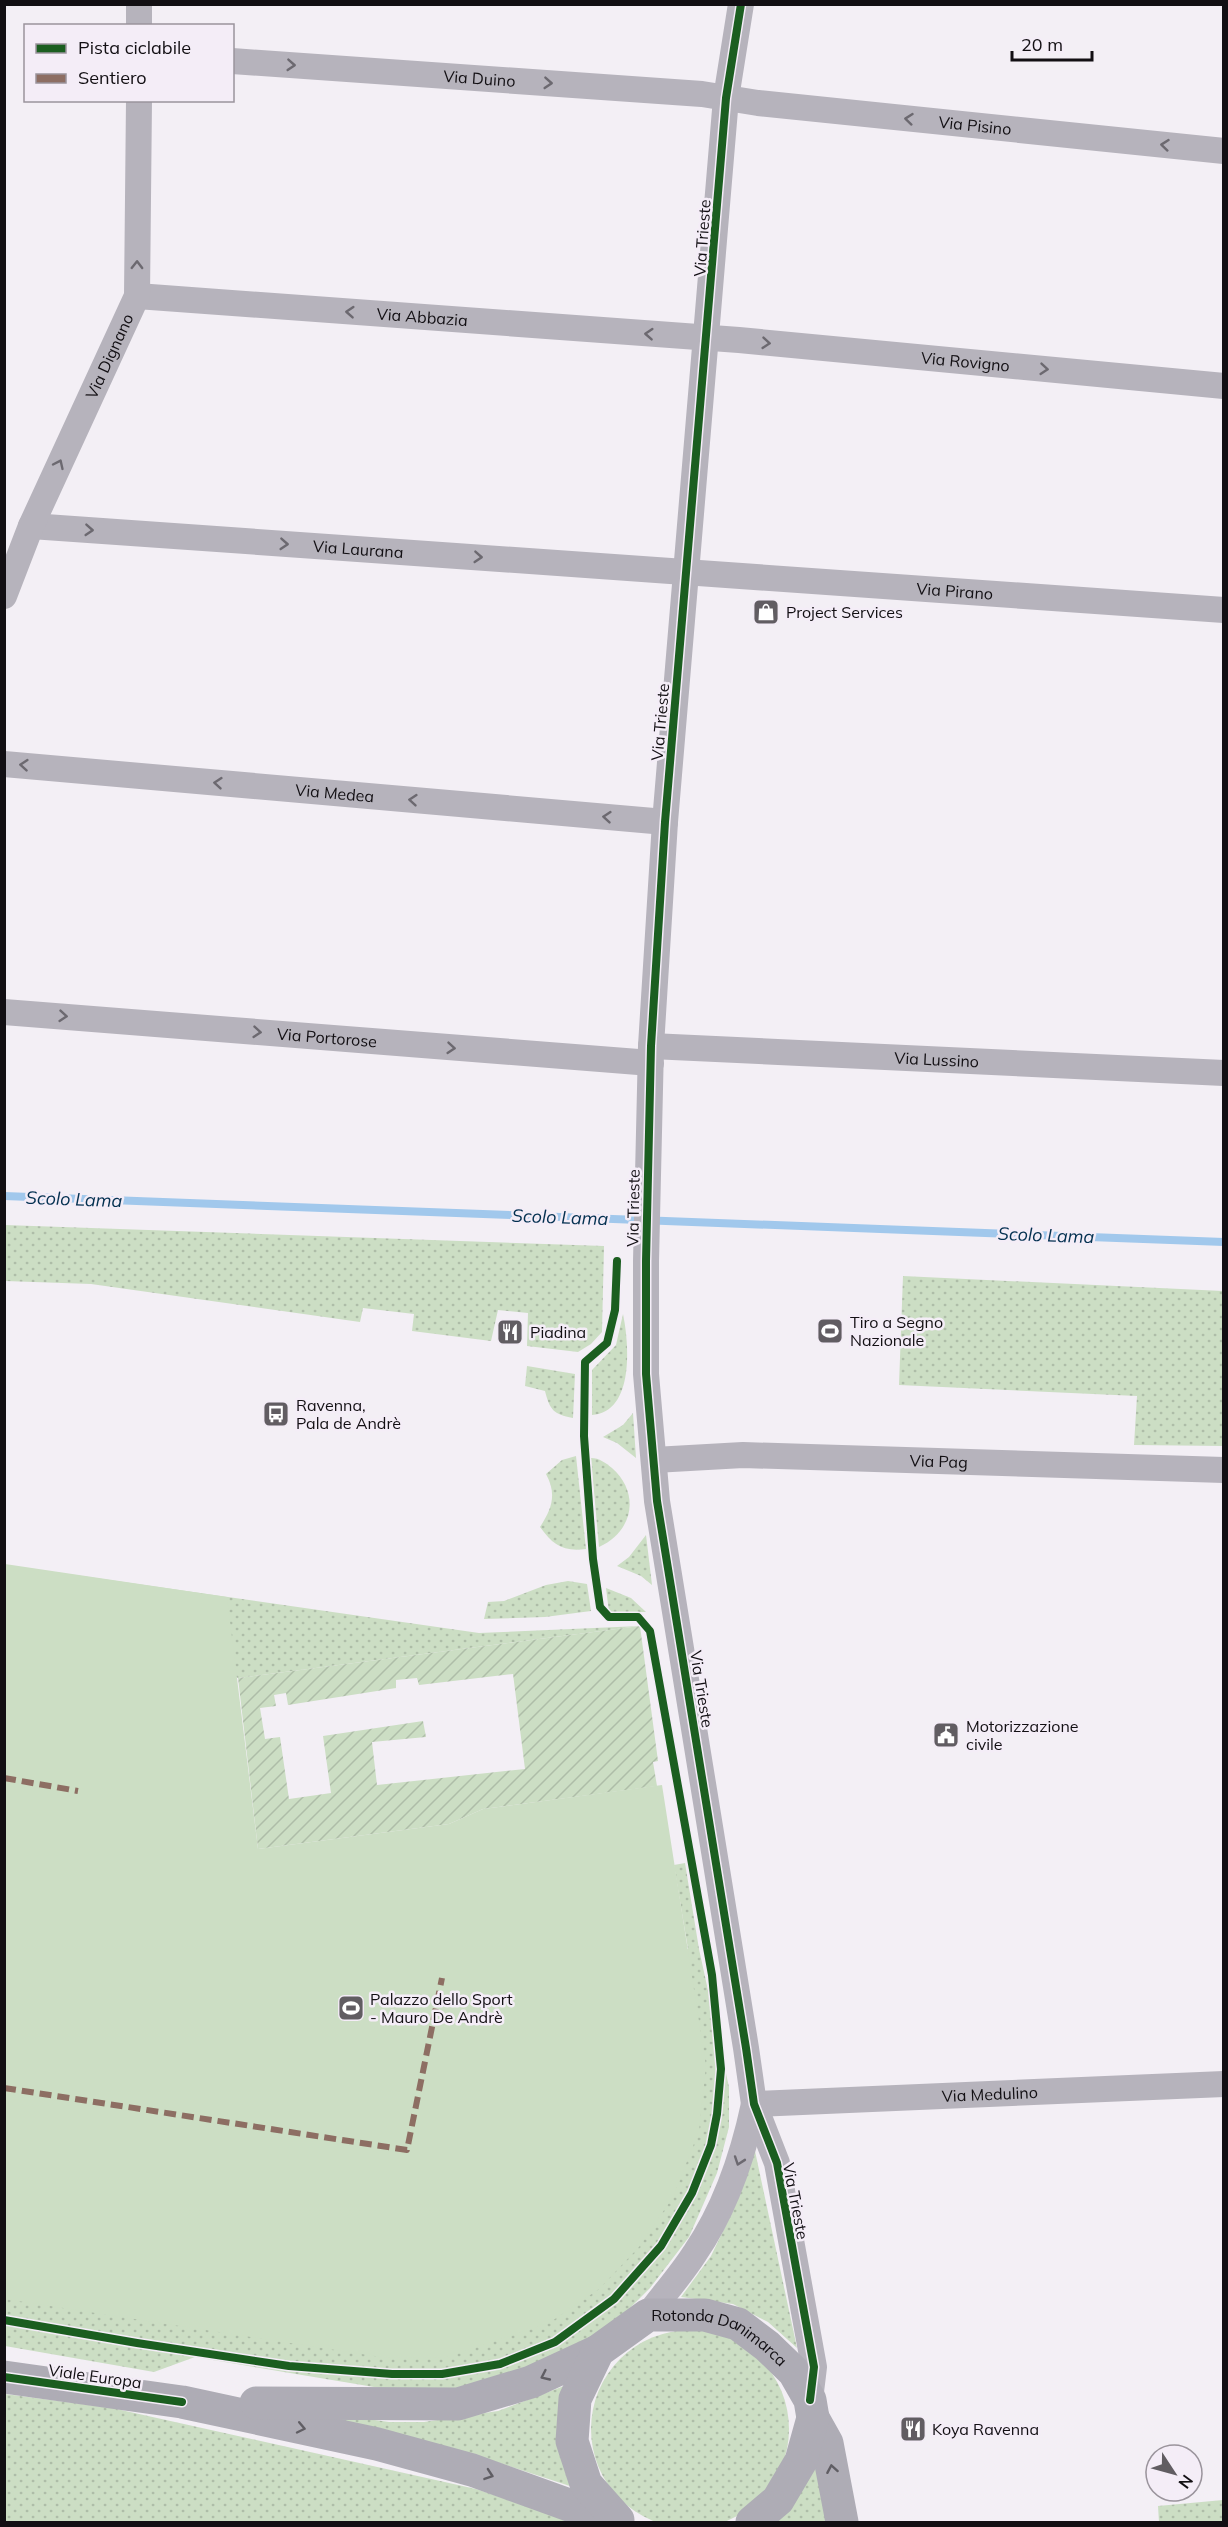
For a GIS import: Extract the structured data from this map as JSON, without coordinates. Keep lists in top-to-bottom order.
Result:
{
  "streets": {
    "main road": ["Rotonda Danimarca", "Viale Europa"],
    "street": [
      "Via Duino",
      "Via Pisino",
      "Via Trieste",
      "Via Abbazia",
      "Via Dignano",
      "Via Rovigno",
      "Via Laurana",
      "Via Pirano",
      "Via Medea",
      "Via Portorose",
      "Via Lussino",
      "Via Pag",
      "Via Medulino"
    ]
  },
  "crossings": [
    ["Via Duino", "Via Pisino"],
    ["Via Duino", "Via Trieste"],
    ["Via Pisino", "Via Trieste"],
    ["Via Trieste", "Via Abbazia"],
    ["Via Trieste", "Via Rovigno"],
    ["Via Trieste", "Via Laurana"],
    ["Via Trieste", "Via Pirano"],
    ["Via Trieste", "Via Medea"],
    ["Via Trieste", "Via Portorose"],
    ["Via Trieste", "Via Lussino"],
    ["Via Trieste", "Via Pag"],
    ["Via Trieste", "Via Medulino"],
    ["Via Trieste", "Rotonda Danimarca"],
    ["Via Abbazia", "Via Dignano"],
    ["Via Abbazia", "Via Rovigno"],
    ["Via Dignano", "Via Laurana"],
    ["Via Laurana", "Via Pirano"],
    ["Via Portorose", "Via Lussino"],
    ["Rotonda Danimarca", "Viale Europa"]
  ],
  "one_way": [
    "Via Duino",
    "Via Pisino",
    "Via Abbazia",
    "Via Dignano",
    "Via Rovigno",
    "Via Laurana",
    "Via Medea",
    "Via Portorose"
  ],
  "water": ["Scolo Lama"],
  "places": {
    "shop": ["Project Services"],
    "sports": ["Tiro a Segno Nazionale", "Palazzo dello Sport - Mauro De Andrè"],
    "restaurant": ["Piadina", "Koya Ravenna"],
    "bus stop": ["Ravenna, Pala de Andrè"],
    "public building": ["Motorizzazione civile"]
  },
  "legend": ["Pista ciclabile", "Sentiero"],
  "scale_bar": "20 m",
  "north": "bottom right"
}
